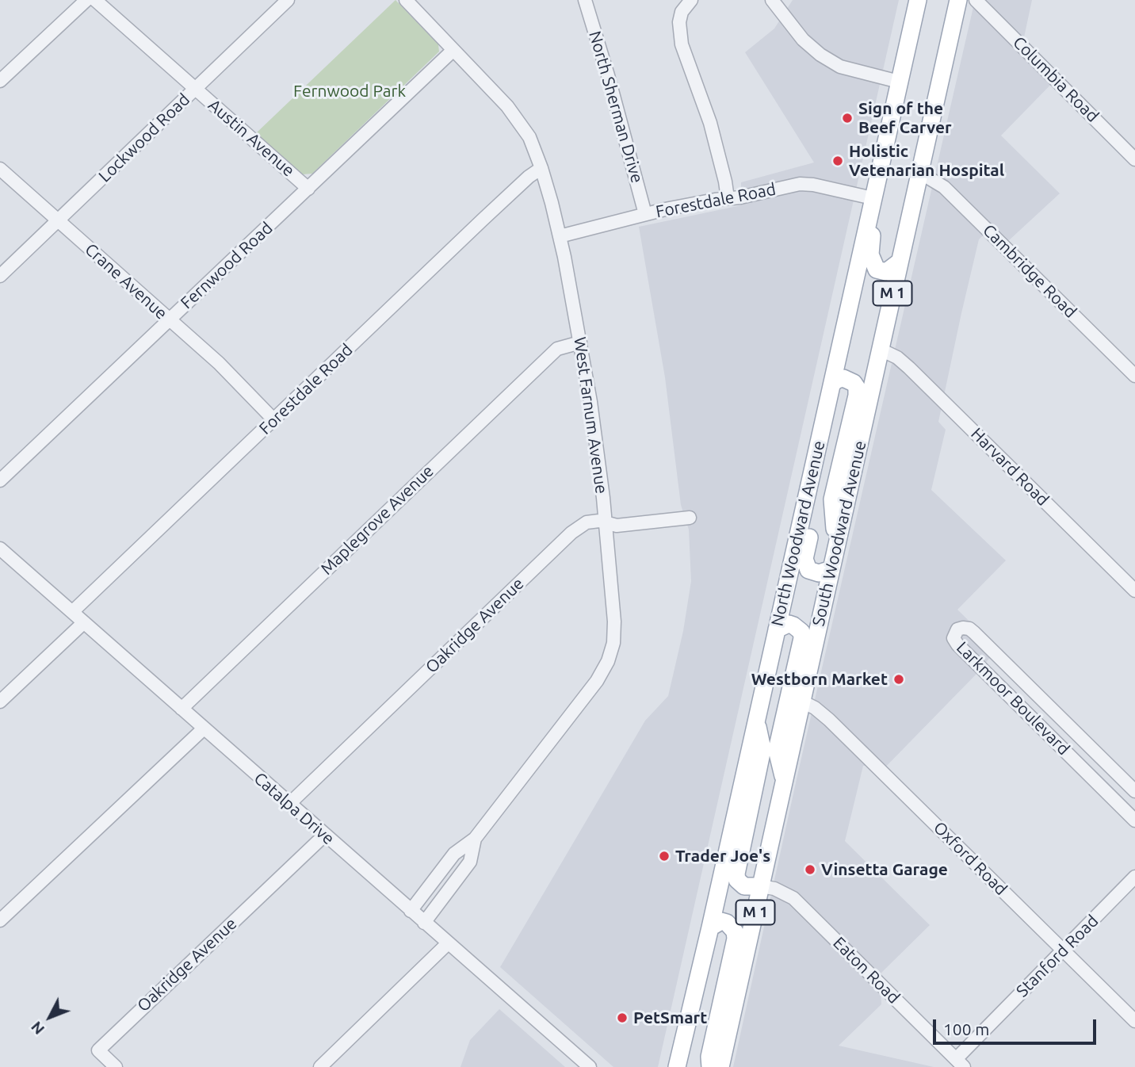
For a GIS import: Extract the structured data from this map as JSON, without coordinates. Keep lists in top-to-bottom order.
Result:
{
  "streets": {
    "main road": ["M 1", "North Woodward Avenue", "South Woodward Avenue"],
    "street": [
      "Columbia Road",
      "North Sherman Drive",
      "Lockwood Road",
      "Austin Avenue",
      "Forestdale Road",
      "Fernwood Road",
      "Cambridge Road",
      "Crane Avenue",
      "West Farnum Avenue",
      "Harvard Road",
      "Maplegrove Avenue",
      "Oakridge Avenue",
      "Larkmoor Boulevard",
      "Catalpa Drive",
      "Oxford Road",
      "Stanford Road",
      "Eaton Road"
    ]
  },
  "crossings": [
    ["North Sherman Drive", "Forestdale Road"],
    ["Lockwood Road", "Austin Avenue"],
    ["Lockwood Road", "Crane Avenue"],
    ["Austin Avenue", "Fernwood Road"],
    ["Forestdale Road", "Crane Avenue"],
    ["Forestdale Road", "West Farnum Avenue"],
    ["Forestdale Road", "North Woodward Avenue"],
    ["Forestdale Road", "Catalpa Drive"],
    ["Fernwood Road", "Crane Avenue"],
    ["Fernwood Road", "West Farnum Avenue"],
    ["Cambridge Road", "South Woodward Avenue"],
    ["West Farnum Avenue", "Maplegrove Avenue"],
    ["West Farnum Avenue", "Oakridge Avenue"],
    ["West Farnum Avenue", "Catalpa Drive"],
    ["Harvard Road", "South Woodward Avenue"],
    ["Maplegrove Avenue", "Catalpa Drive"],
    ["South Woodward Avenue", "Oxford Road"],
    ["South Woodward Avenue", "Eaton Road"],
    ["Oakridge Avenue", "Catalpa Drive"],
    ["Oxford Road", "Stanford Road"],
    ["Stanford Road", "Eaton Road"]
  ],
  "parks": ["Fernwood Park"],
  "places": [
    "Sign of the Beef Carver",
    "Holistic Vetenarian Hospital",
    "Westborn Market",
    "Trader Joe's",
    "Vinsetta Garage",
    "PetSmart"
  ],
  "scale_bar": "100 m",
  "north": "bottom left"
}
